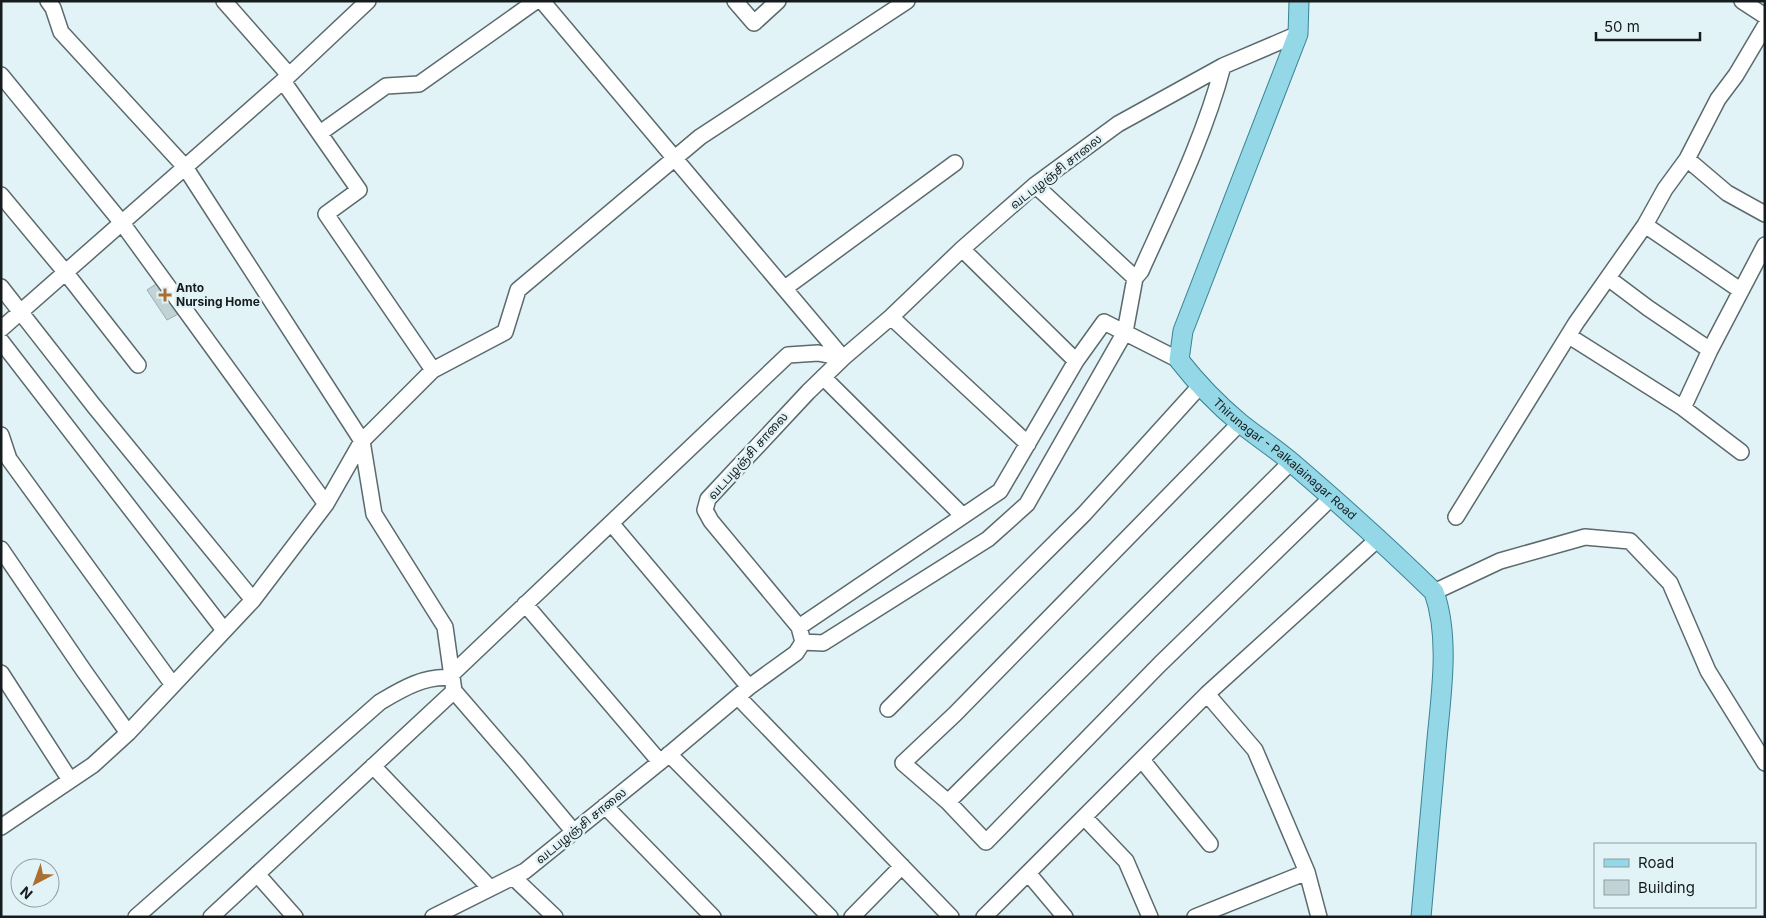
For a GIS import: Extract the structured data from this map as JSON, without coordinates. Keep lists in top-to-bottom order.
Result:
{
  "streets": {
    "main road": ["Thirunagar - Palkalainagar Road"],
    "street": ["வடபழஞ்சி சாலை"]
  },
  "places": {
    "health": ["Anto Nursing Home"]
  },
  "legend": ["Road", "Building"],
  "scale_bar": "50 m",
  "north": "bottom left"
}
